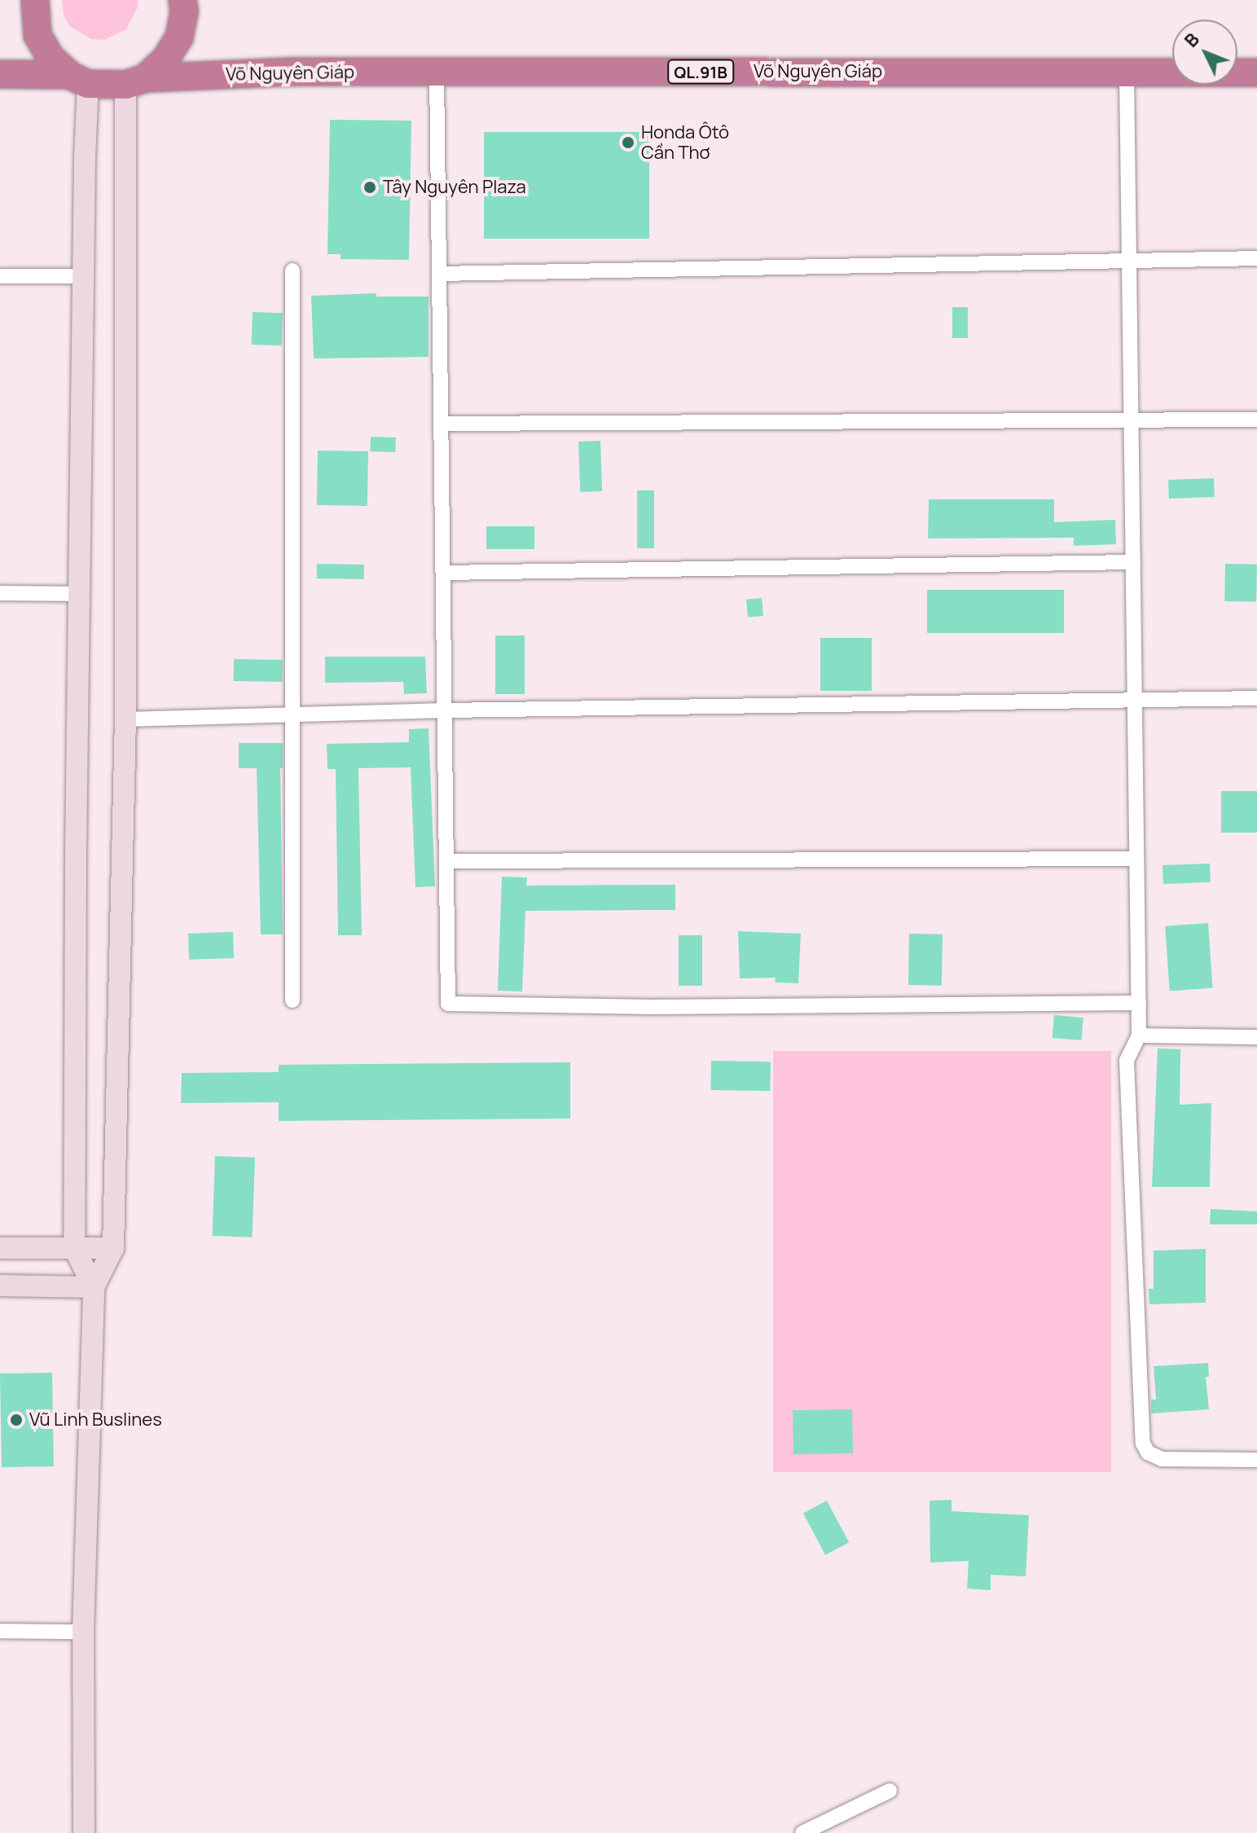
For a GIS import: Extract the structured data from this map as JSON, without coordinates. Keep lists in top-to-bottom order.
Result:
{
  "streets": {
    "highway": ["QL.91B", "Võ Nguyên Giáp"]
  },
  "crossings": [
    ["QL.91B", "Võ Nguyên Giáp"]
  ],
  "places": ["Honda Ôtô Cần Thơ", "Tây Nguyên Plaza", "Vũ Linh Buslines"],
  "north": "top left"
}
